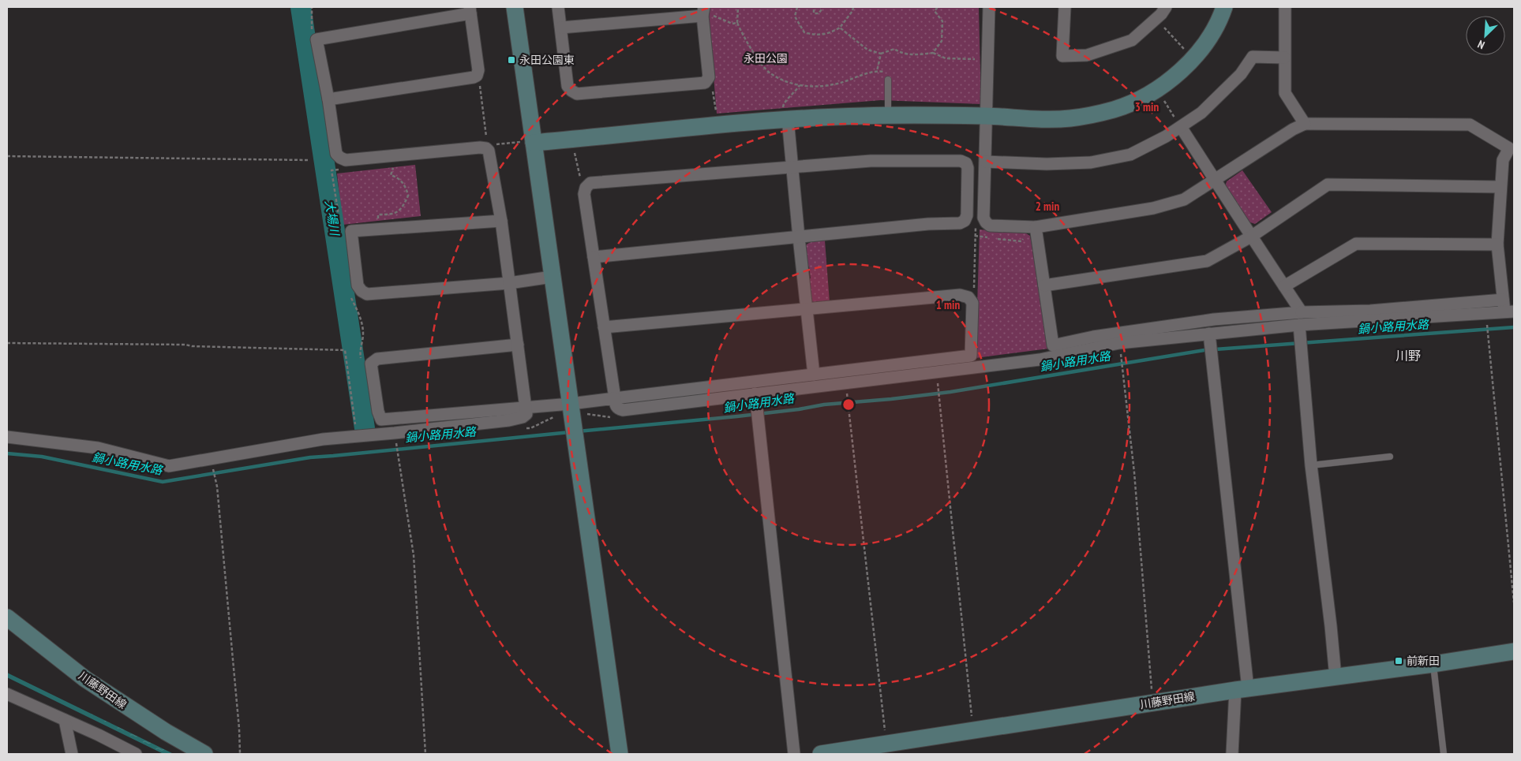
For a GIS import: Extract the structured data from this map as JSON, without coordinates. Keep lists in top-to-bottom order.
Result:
{
  "streets": {
    "street": ["川藤野田線"]
  },
  "districts": ["川野"],
  "water": ["大場川", "鍋小路用水路"],
  "parks": ["永田公園"],
  "places": {
    "transit": ["永田公園東", "前新田"]
  },
  "north": "bottom left",
  "rings": ["3 min", "2 min", "1 min"]
}
